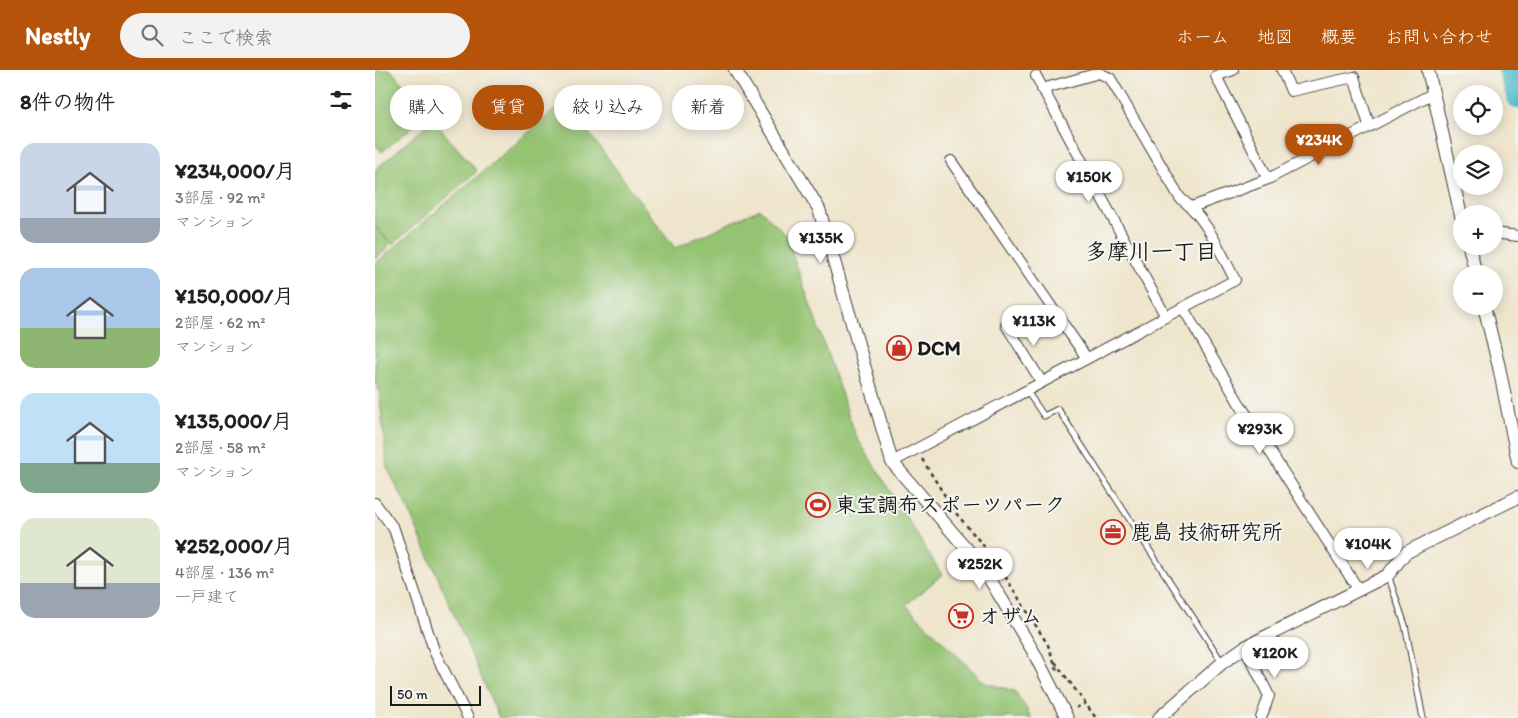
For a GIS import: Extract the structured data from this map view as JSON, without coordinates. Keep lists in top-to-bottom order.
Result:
{
  "districts": ["多摩川一丁目"],
  "places": {
    "shop": ["DCM"],
    "sports": ["東宝調布スポーツパーク"],
    "office": ["鹿島 技術研究所"],
    "supermarket": ["オザム"]
  },
  "scale_bar": "50 m",
  "page": {
    "header": "Nestly",
    "search": "ここで検索",
    "nav": [
      "ホーム",
      "地図",
      "概要",
      "お問い合わせ"
    ],
    "heading": "8件の物件",
    "map_buttons": ["+", "−"],
    "chip": [
      "購入",
      "賃貸",
      "絞り込み",
      "新着"
    ],
    "price": [
      "¥234K",
      "¥150K",
      "¥135K",
      "¥113K",
      "¥293K",
      "¥104K",
      "¥252K",
      "¥120K"
    ],
    "list": [
      {
        "name": "¥234,000/月",
        "note": "3部屋 · 92 m² · マンション"
      },
      {
        "name": "¥150,000/月",
        "note": "2部屋 · 62 m² · マンション"
      },
      {
        "name": "¥135,000/月",
        "note": "2部屋 · 58 m² · マンション"
      },
      {
        "name": "¥252,000/月",
        "note": "4部屋 · 136 m² · 一戸建て"
      }
    ],
    "scale": "50 m"
  }
}
